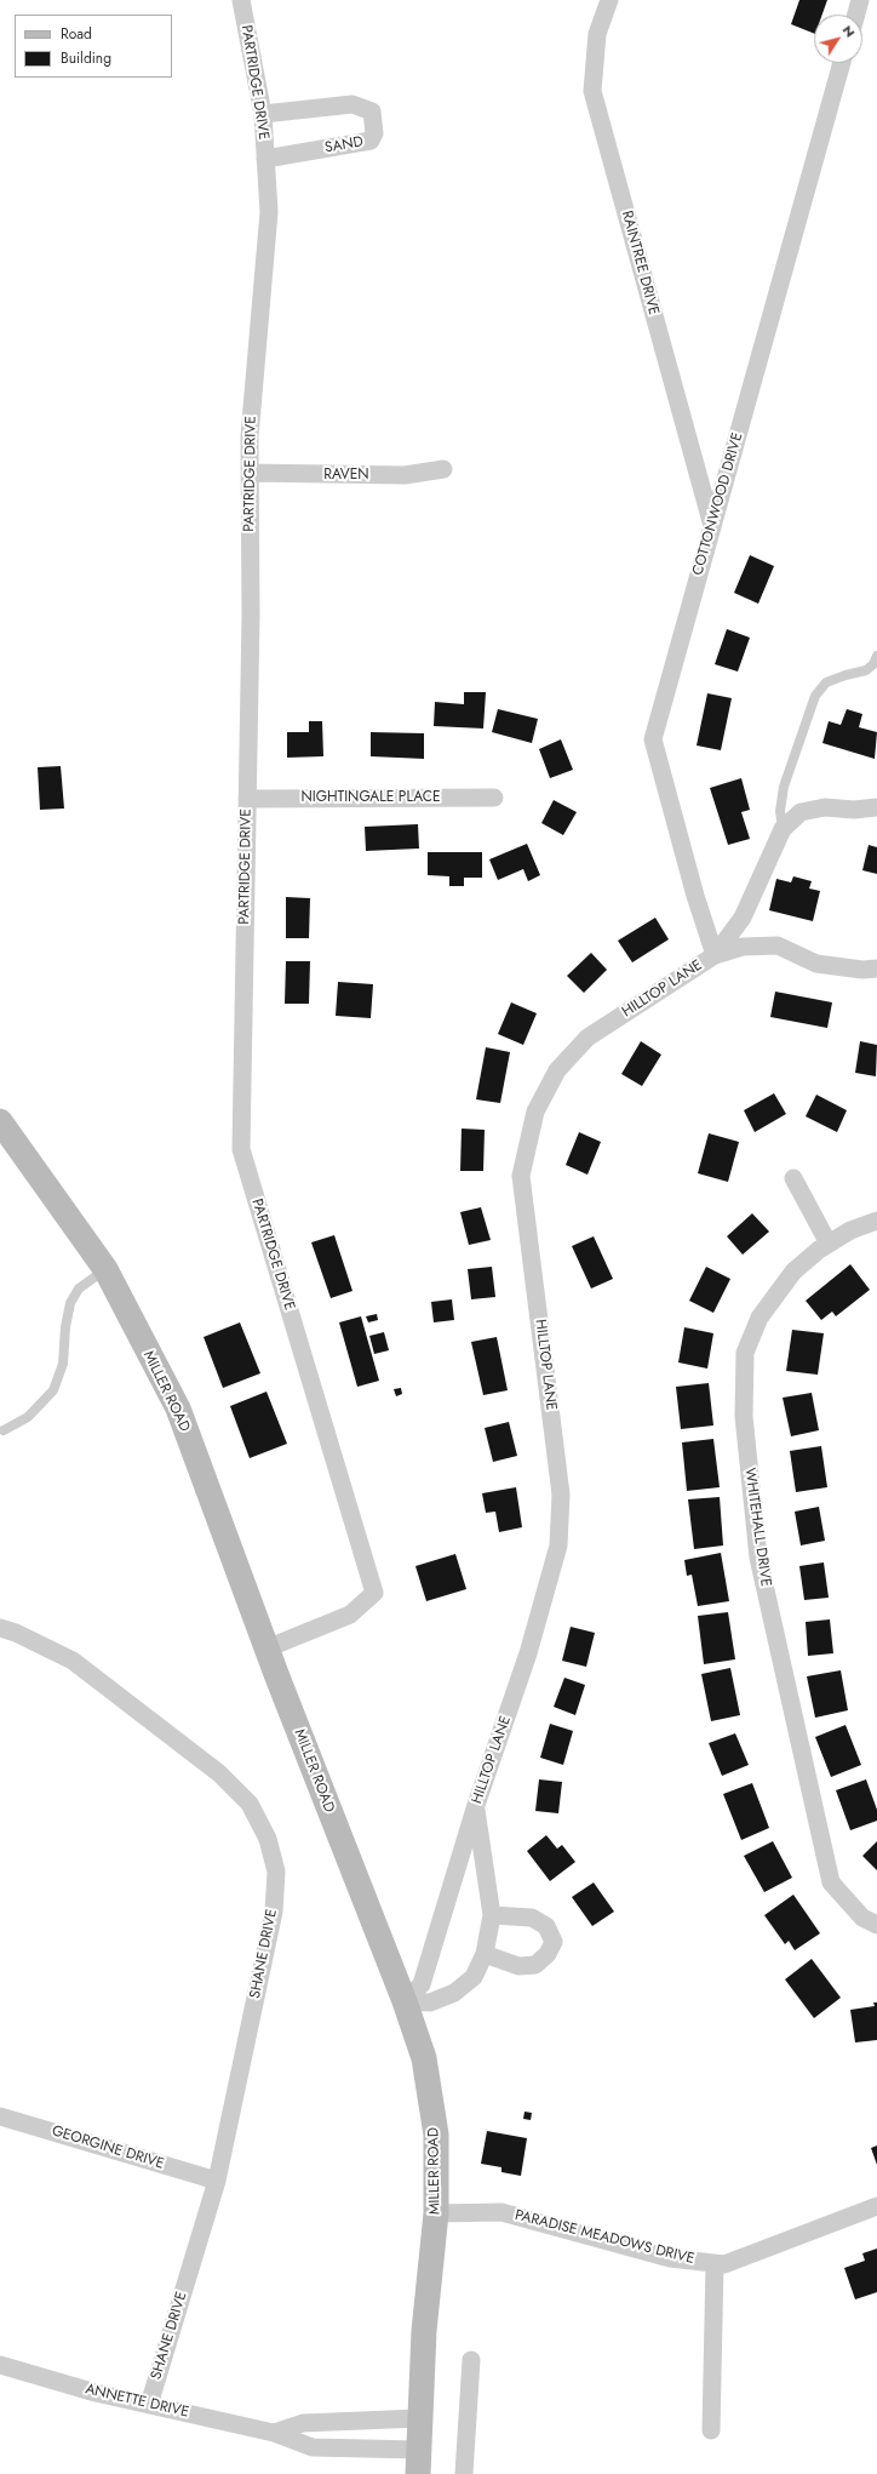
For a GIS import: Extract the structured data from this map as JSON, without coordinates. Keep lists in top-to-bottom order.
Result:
{
  "streets": {
    "street": [
      "PARTRIDGE DRIVE",
      "SAND",
      "RAINTREE DRIVE",
      "RAVEN",
      "COTTONWOOD DRIVE",
      "NIGHTINGALE PLACE",
      "HILLTOP LANE",
      "MILLER ROAD",
      "WHITEHALL DRIVE",
      "SHANE DRIVE",
      "GEORGINE DRIVE",
      "PARADISE MEADOWS DRIVE",
      "ANNETTE DRIVE"
    ]
  },
  "crossings": [
    ["PARTRIDGE DRIVE", "SAND"],
    ["PARTRIDGE DRIVE", "RAVEN"],
    ["PARTRIDGE DRIVE", "NIGHTINGALE PLACE"],
    ["PARTRIDGE DRIVE", "MILLER ROAD"],
    ["RAINTREE DRIVE", "COTTONWOOD DRIVE"],
    ["COTTONWOOD DRIVE", "HILLTOP LANE"],
    ["HILLTOP LANE", "MILLER ROAD"],
    ["MILLER ROAD", "PARADISE MEADOWS DRIVE"],
    ["MILLER ROAD", "ANNETTE DRIVE"],
    ["SHANE DRIVE", "GEORGINE DRIVE"],
    ["SHANE DRIVE", "ANNETTE DRIVE"]
  ],
  "legend": ["Road", "Building"],
  "north": "top right"
}
